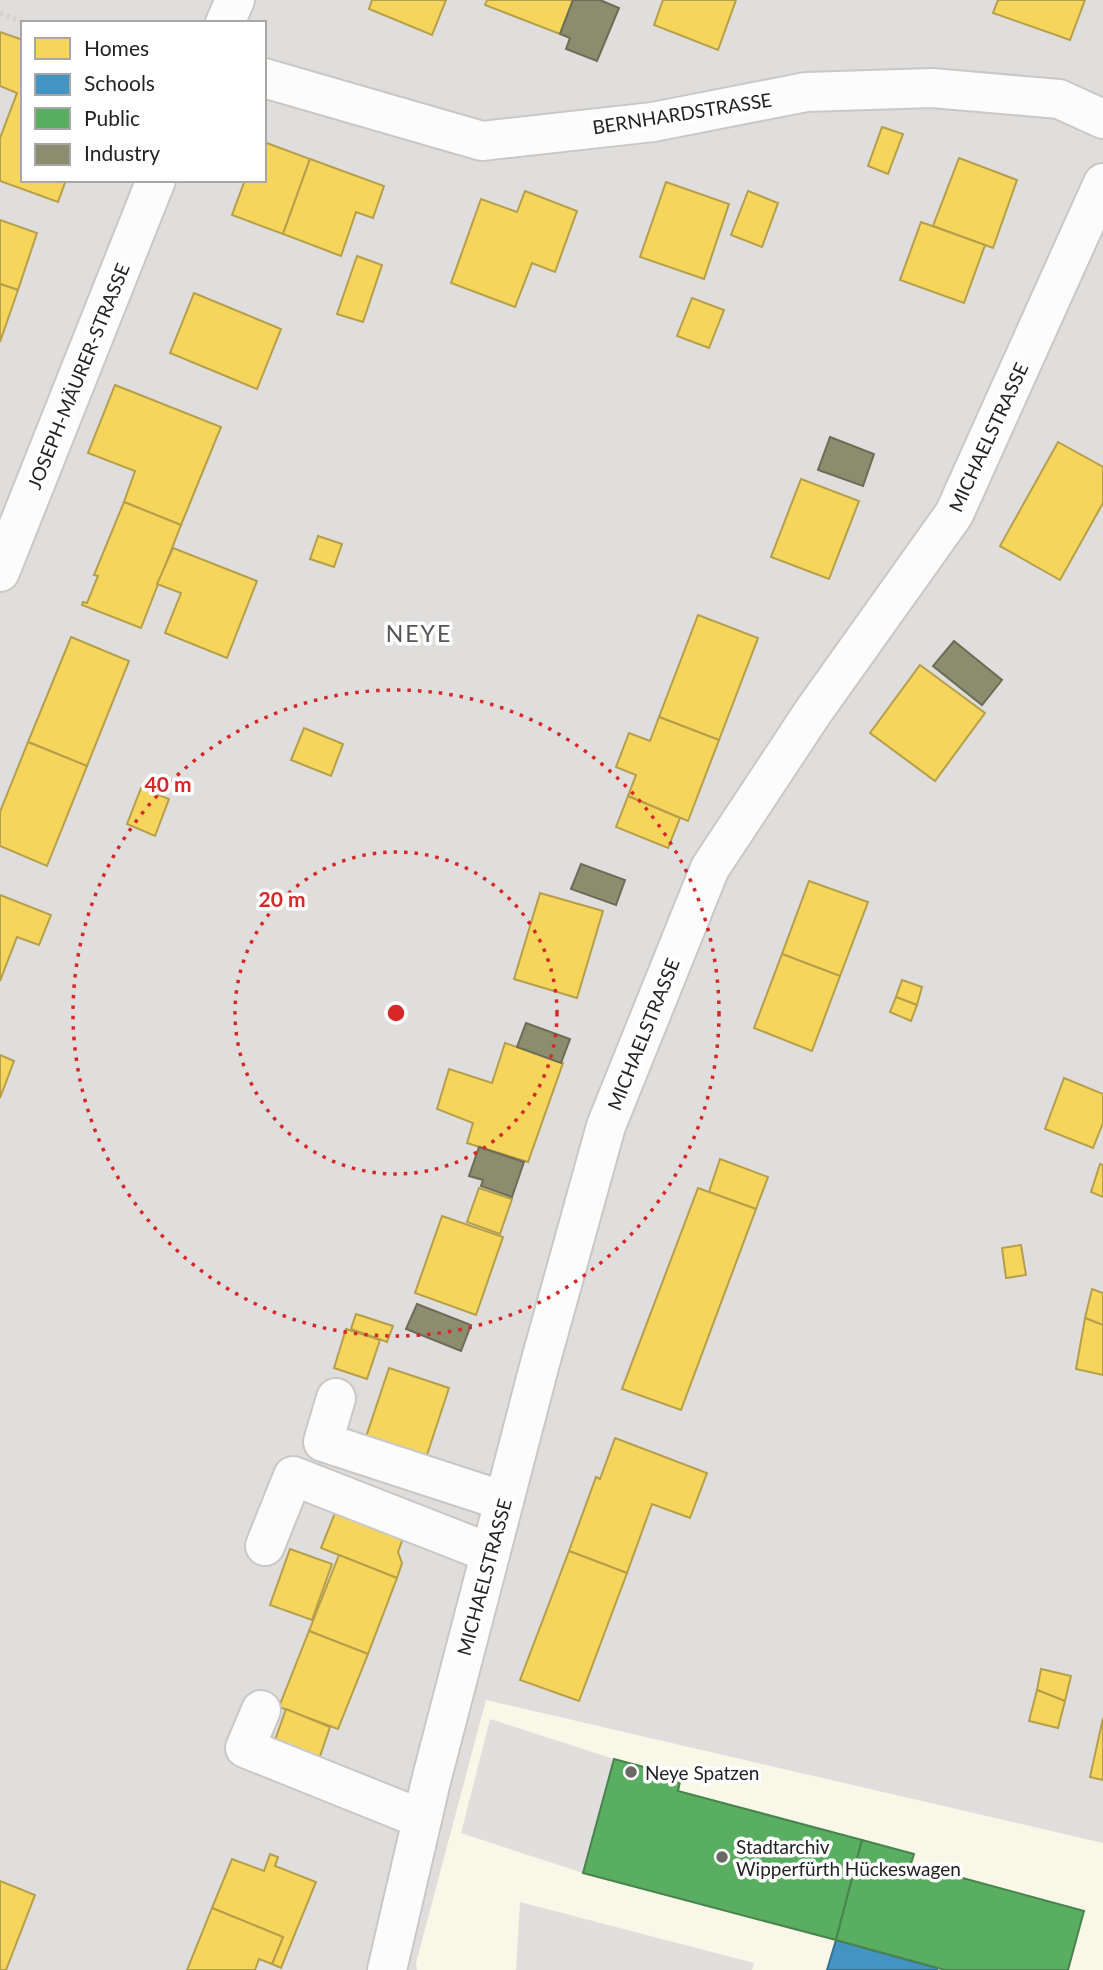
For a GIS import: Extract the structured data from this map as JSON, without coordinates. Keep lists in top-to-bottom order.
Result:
{
  "streets": {
    "street": ["BERNHARDSTRASSE", "JOSEPH-MÄURER-STRASSE", "MICHAELSTRASSE"]
  },
  "districts": ["NEYE"],
  "places": ["Neye Spatzen", "Stadtarchiv Wipperfürth Hückeswagen"],
  "legend": [
    "Homes",
    "Schools",
    "Public",
    "Industry"
  ],
  "rings": ["40 m", "20 m"]
}
